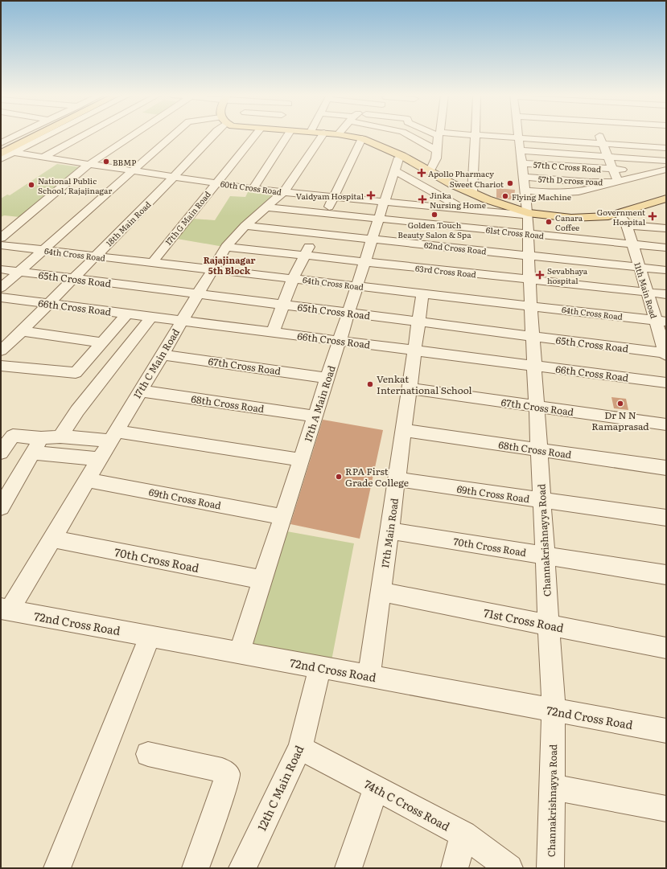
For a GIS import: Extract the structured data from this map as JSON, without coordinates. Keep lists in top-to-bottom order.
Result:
{
  "streets": {
    "street": [
      "57th C Cross Road",
      "57th D cross road",
      "60th Cross Road",
      "17th G Main Road",
      "18th Main Road",
      "61st Cross Road",
      "62nd Cross Road",
      "64th Cross Road",
      "63rd Cross Road",
      "65th Cross Road",
      "11th Main Road",
      "66th Cross Road",
      "17th C Main Road",
      "67th Cross Road",
      "68th Cross Road",
      "17th A Main Road",
      "69th Cross Road",
      "17th Main Road",
      "Channakrishnayya Road",
      "70th Cross Road",
      "71st Cross Road",
      "72nd Cross Road",
      "12th C Main Road",
      "74th C Cross Road"
    ]
  },
  "crossings": [
    ["57th C Cross Road", "Channakrishnayya Road"],
    ["57th D cross road", "Channakrishnayya Road"],
    ["60th Cross Road", "17th G Main Road"],
    ["60th Cross Road", "18th Main Road"],
    ["60th Cross Road", "17th C Main Road"],
    ["60th Cross Road", "17th A Main Road"],
    ["60th Cross Road", "Channakrishnayya Road"],
    ["17th G Main Road", "64th Cross Road"],
    ["18th Main Road", "64th Cross Road"],
    ["18th Main Road", "65th Cross Road"],
    ["18th Main Road", "66th Cross Road"],
    ["61st Cross Road", "11th Main Road"],
    ["61st Cross Road", "17th C Main Road"],
    ["61st Cross Road", "17th A Main Road"],
    ["61st Cross Road", "Channakrishnayya Road"],
    ["62nd Cross Road", "11th Main Road"],
    ["62nd Cross Road", "17th C Main Road"],
    ["62nd Cross Road", "17th A Main Road"],
    ["62nd Cross Road", "Channakrishnayya Road"],
    ["64th Cross Road", "11th Main Road"],
    ["64th Cross Road", "17th C Main Road"],
    ["64th Cross Road", "17th A Main Road"],
    ["64th Cross Road", "17th Main Road"],
    ["64th Cross Road", "Channakrishnayya Road"],
    ["63rd Cross Road", "11th Main Road"],
    ["63rd Cross Road", "17th C Main Road"],
    ["63rd Cross Road", "17th A Main Road"],
    ["63rd Cross Road", "Channakrishnayya Road"],
    ["65th Cross Road", "11th Main Road"],
    ["65th Cross Road", "17th C Main Road"],
    ["65th Cross Road", "17th A Main Road"],
    ["65th Cross Road", "17th Main Road"],
    ["65th Cross Road", "Channakrishnayya Road"],
    ["66th Cross Road", "17th C Main Road"],
    ["66th Cross Road", "17th A Main Road"],
    ["66th Cross Road", "17th Main Road"],
    ["66th Cross Road", "Channakrishnayya Road"],
    ["17th C Main Road", "67th Cross Road"],
    ["17th C Main Road", "68th Cross Road"],
    ["17th C Main Road", "69th Cross Road"],
    ["17th C Main Road", "70th Cross Road"],
    ["17th C Main Road", "72nd Cross Road"],
    ["67th Cross Road", "17th A Main Road"],
    ["67th Cross Road", "17th Main Road"],
    ["67th Cross Road", "Channakrishnayya Road"],
    ["68th Cross Road", "17th A Main Road"],
    ["68th Cross Road", "17th Main Road"],
    ["68th Cross Road", "Channakrishnayya Road"],
    ["17th A Main Road", "69th Cross Road"],
    ["17th A Main Road", "70th Cross Road"],
    ["17th A Main Road", "72nd Cross Road"],
    ["69th Cross Road", "17th Main Road"],
    ["69th Cross Road", "Channakrishnayya Road"],
    ["17th Main Road", "70th Cross Road"],
    ["17th Main Road", "71st Cross Road"],
    ["17th Main Road", "72nd Cross Road"],
    ["Channakrishnayya Road", "70th Cross Road"],
    ["Channakrishnayya Road", "71st Cross Road"],
    ["Channakrishnayya Road", "72nd Cross Road"],
    ["72nd Cross Road", "12th C Main Road"],
    ["12th C Main Road", "74th C Cross Road"]
  ],
  "districts": ["Rajajinagar 5th Block"],
  "places": {
    "other": [
      "BBMP",
      "Sweet Chariot",
      "National Public School, Rajajinagar",
      "Flying Machine",
      "Golden Touch Beauty Salon & Spa",
      "Canara Coffee",
      "Venkat International School",
      "Dr N N Ramaprasad",
      "RPA First Grade College"
    ],
    "health": [
      "Apollo Pharmacy",
      "Vaidyam Hospital",
      "Jinka Nursing Home",
      "Government Hospital",
      "Sevabhaya hospital"
    ]
  }
}
